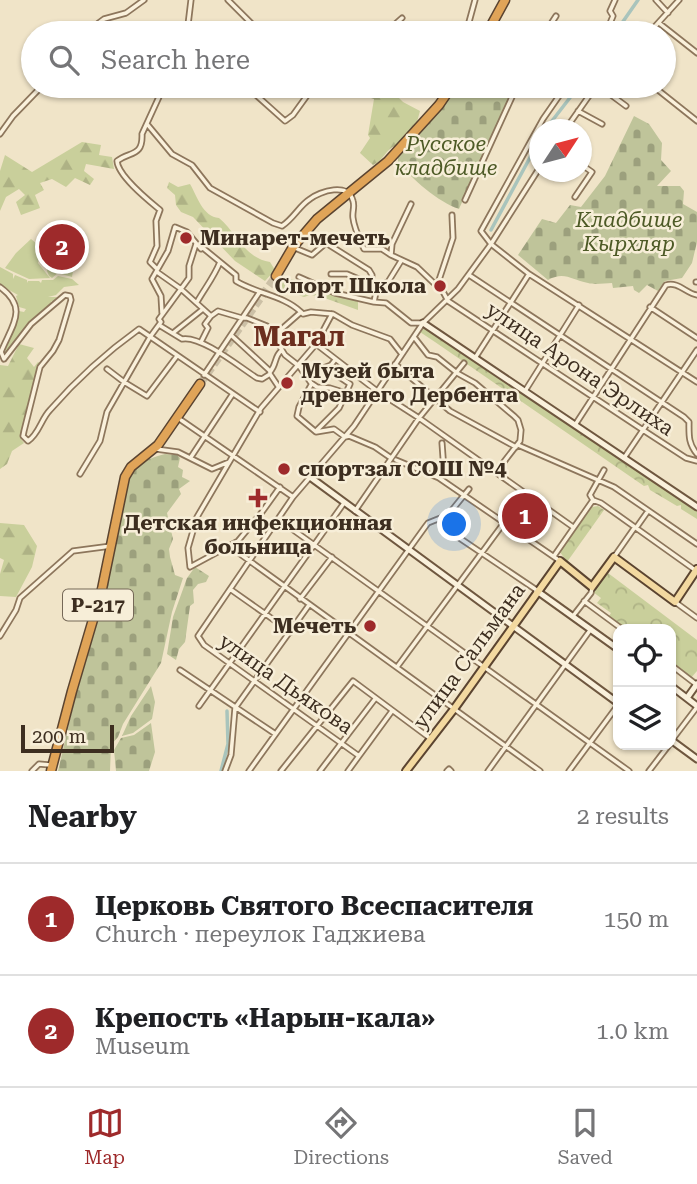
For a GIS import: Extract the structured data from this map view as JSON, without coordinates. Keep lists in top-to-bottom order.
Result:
{
  "streets": {
    "highway": ["Р-217"],
    "main road": ["улица Сальмана"],
    "street": ["улица Арона Эрлиха", "улица Дьякова"]
  },
  "districts": ["Магал"],
  "parks": ["Русское кладбище", "Кладбище Кырхляр"],
  "places": {
    "other": [
      "Минарет-мечеть",
      "Спорт Школа",
      "Музей быта древнего Дербента",
      "спортзал СОШ №4",
      "Мечеть"
    ],
    "health": ["Детская инфекционная больница"]
  },
  "scale_bar": "200 m",
  "north": "top right",
  "page": {
    "search": "Search here",
    "pins": ["2", "1"],
    "scale": "200 m",
    "heading": ["Nearby", "2 results"],
    "list": [
      {
        "mark": "1",
        "name": "Церковь Святого Всеспасителя",
        "note": "Church · переулок Гаджиева",
        "value": "150 m"
      },
      {
        "mark": "2",
        "name": "Крепость «Нарын-кала»",
        "note": "Museum",
        "value": "1.0 km"
      }
    ],
    "nav": ["Map", "Directions", "Saved"]
  }
}
